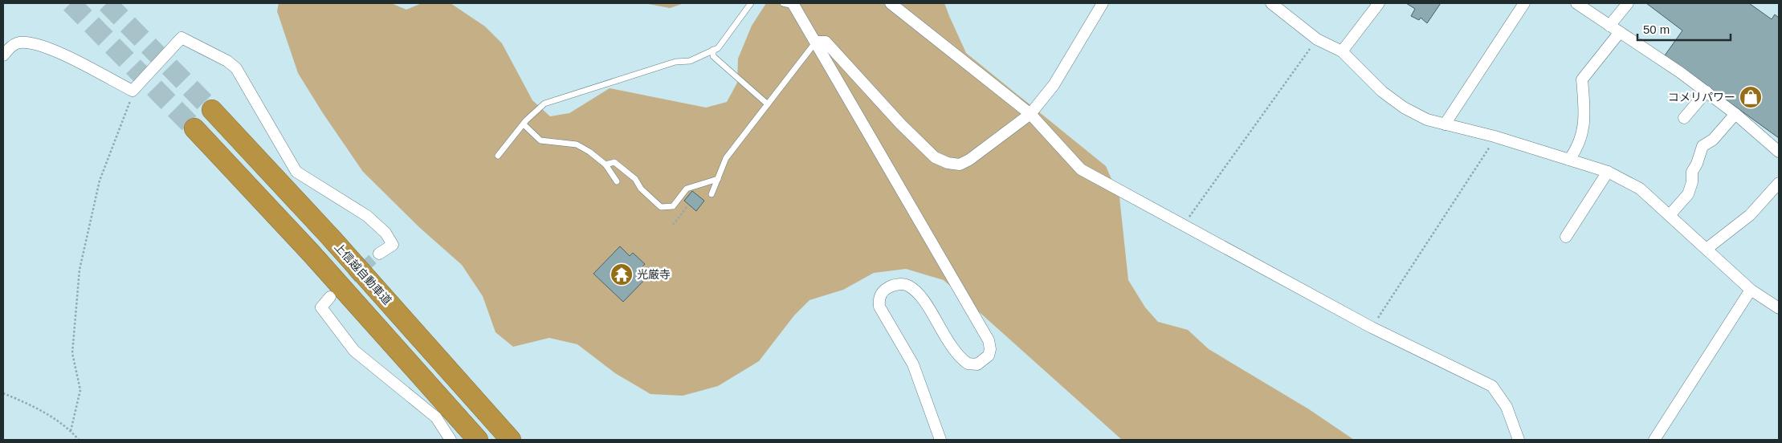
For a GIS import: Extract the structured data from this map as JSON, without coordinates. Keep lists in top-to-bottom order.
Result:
{
  "streets": {
    "highway": ["上信越自動車道"]
  },
  "places": {
    "shop": ["コメリパワー"],
    "temple": ["光厳寺"]
  },
  "scale_bar": "50 m"
}
